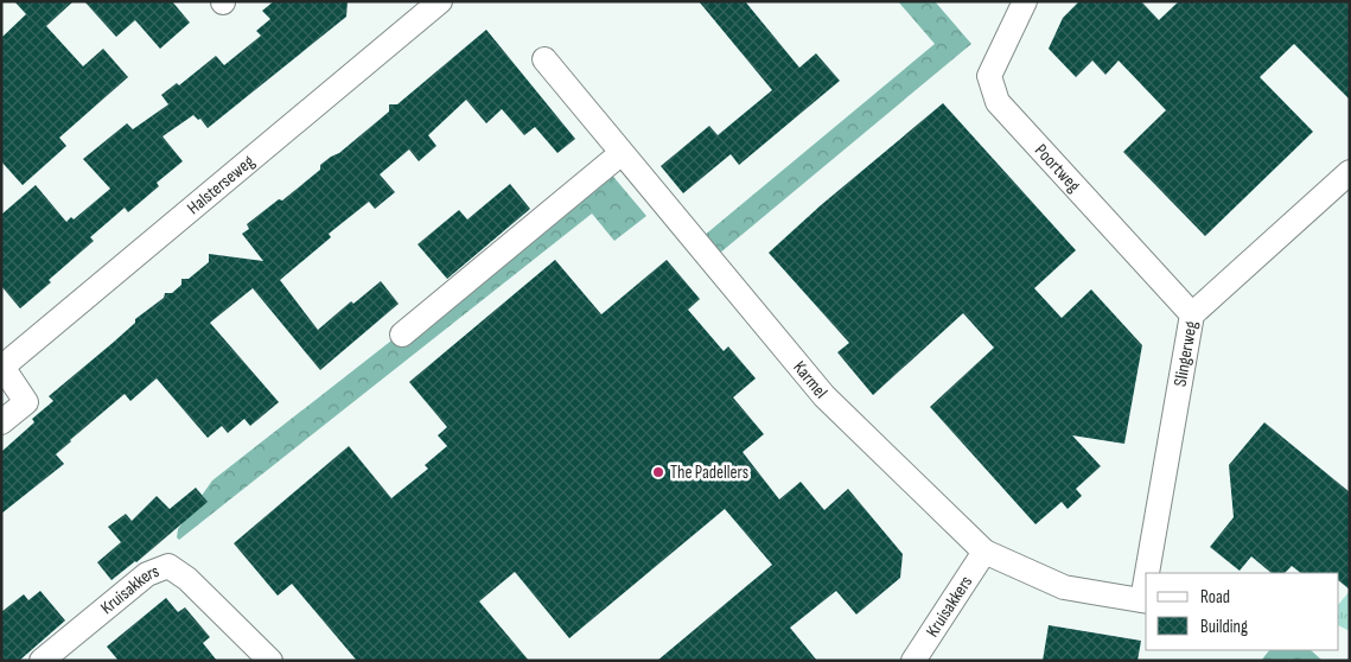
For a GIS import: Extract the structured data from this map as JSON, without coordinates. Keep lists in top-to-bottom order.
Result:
{
  "streets": {
    "street": [
      "Poortweg",
      "Halsterseweg",
      "Slingerweg",
      "Karmel",
      "Kruisakkers"
    ]
  },
  "crossings": [
    ["Poortweg", "Slingerweg"],
    ["Karmel", "Kruisakkers"]
  ],
  "places": ["The Padellers"],
  "legend": ["Road", "Building"]
}
